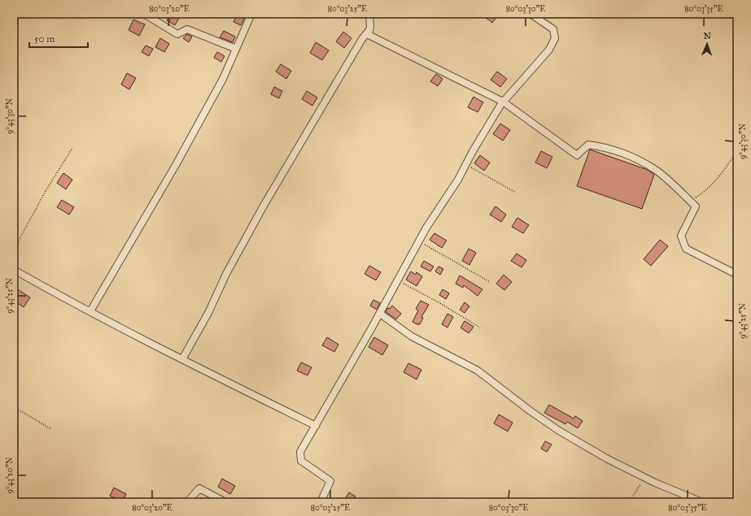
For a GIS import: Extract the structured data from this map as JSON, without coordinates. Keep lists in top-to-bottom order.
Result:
{
  "scale_bar": "50 m",
  "north": "top",
  "coordinates": [
    "80°03'20\"E",
    "80°03'25\"E",
    "80°03'30\"E",
    "80°03'35\"E",
    "9°43'30\"N",
    "9°43'25\"N",
    "9°43'20\"N"
  ]
}
